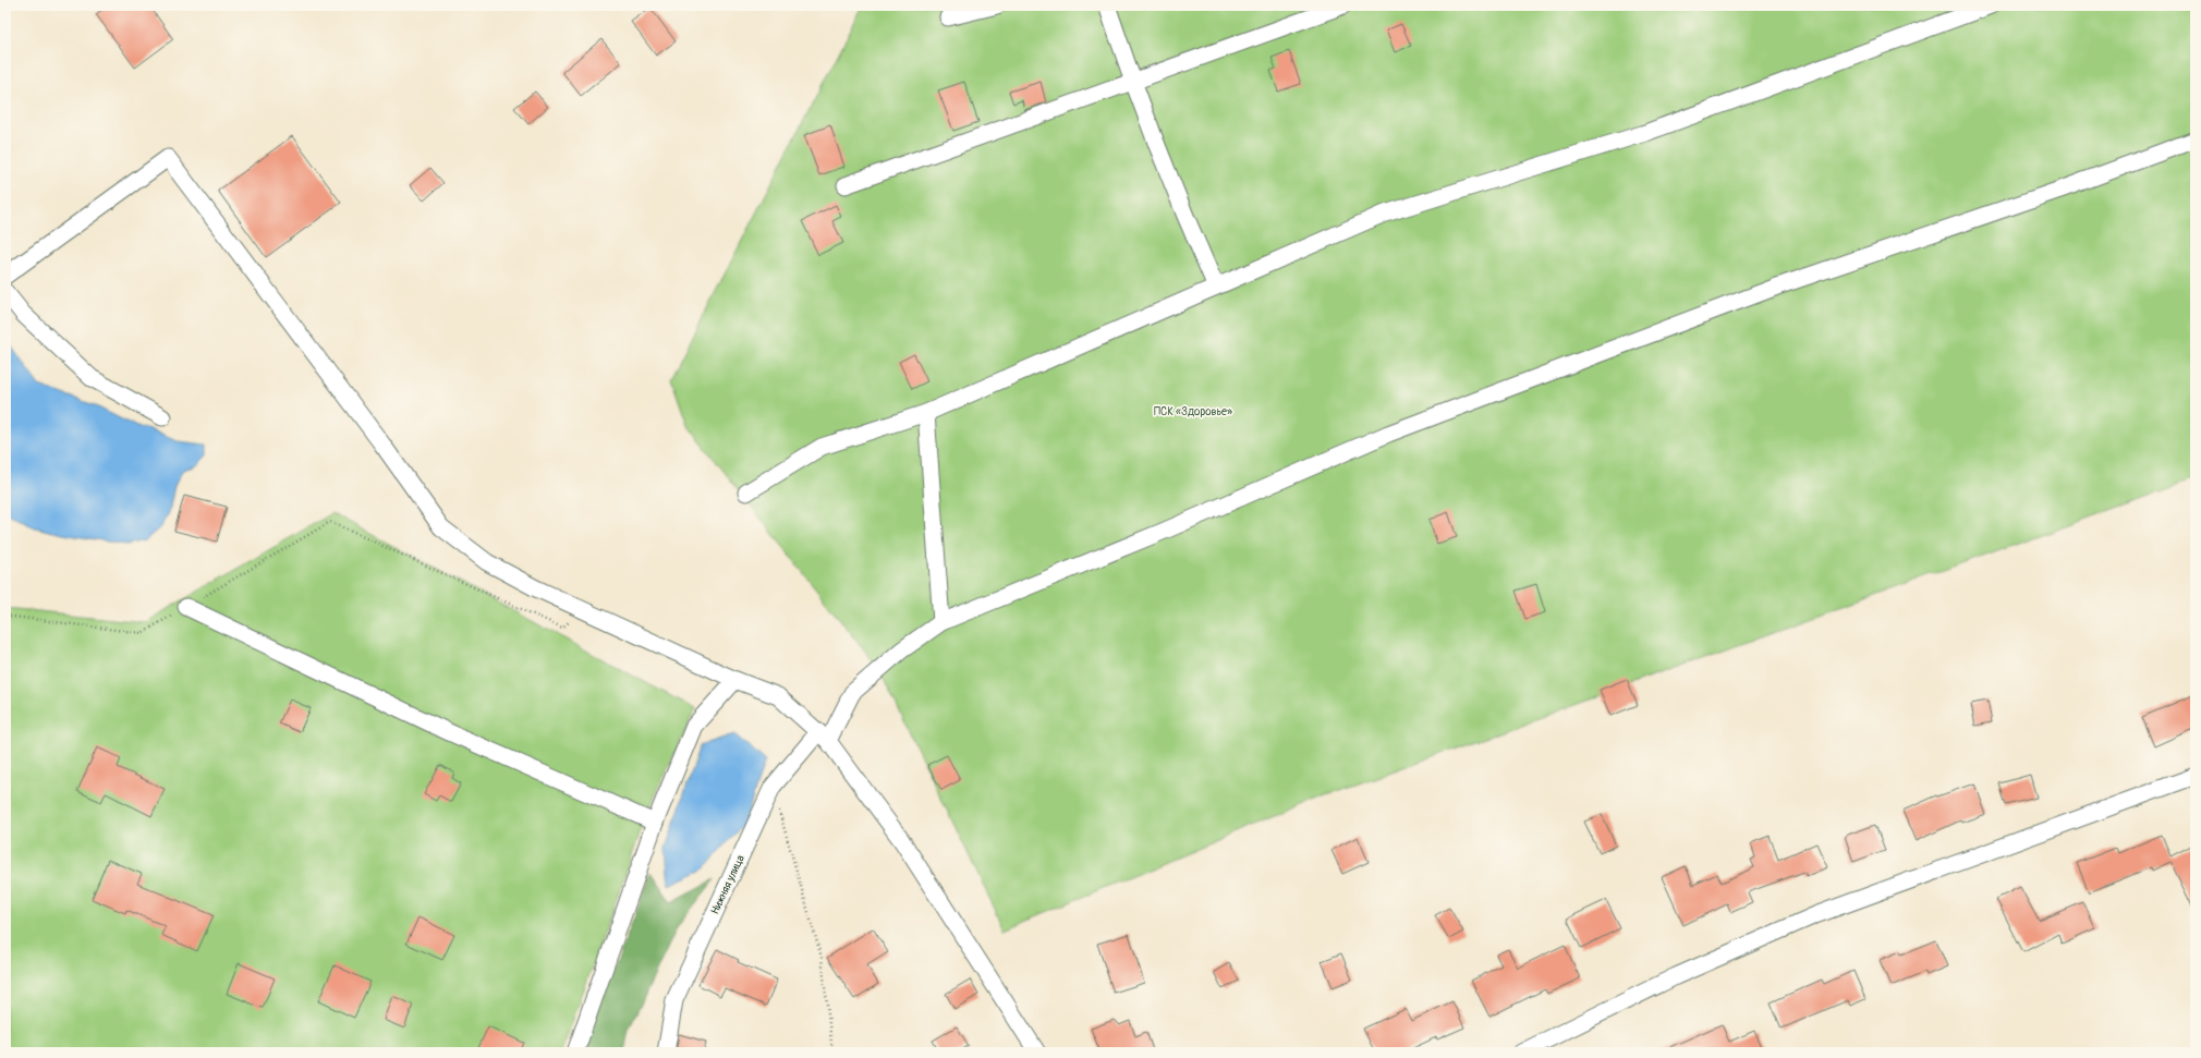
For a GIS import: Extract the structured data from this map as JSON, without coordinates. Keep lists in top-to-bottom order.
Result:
{
  "streets": {
    "street": ["Нижняя улица"]
  },
  "parks": ["ПСК «Здоровье»"]
}
